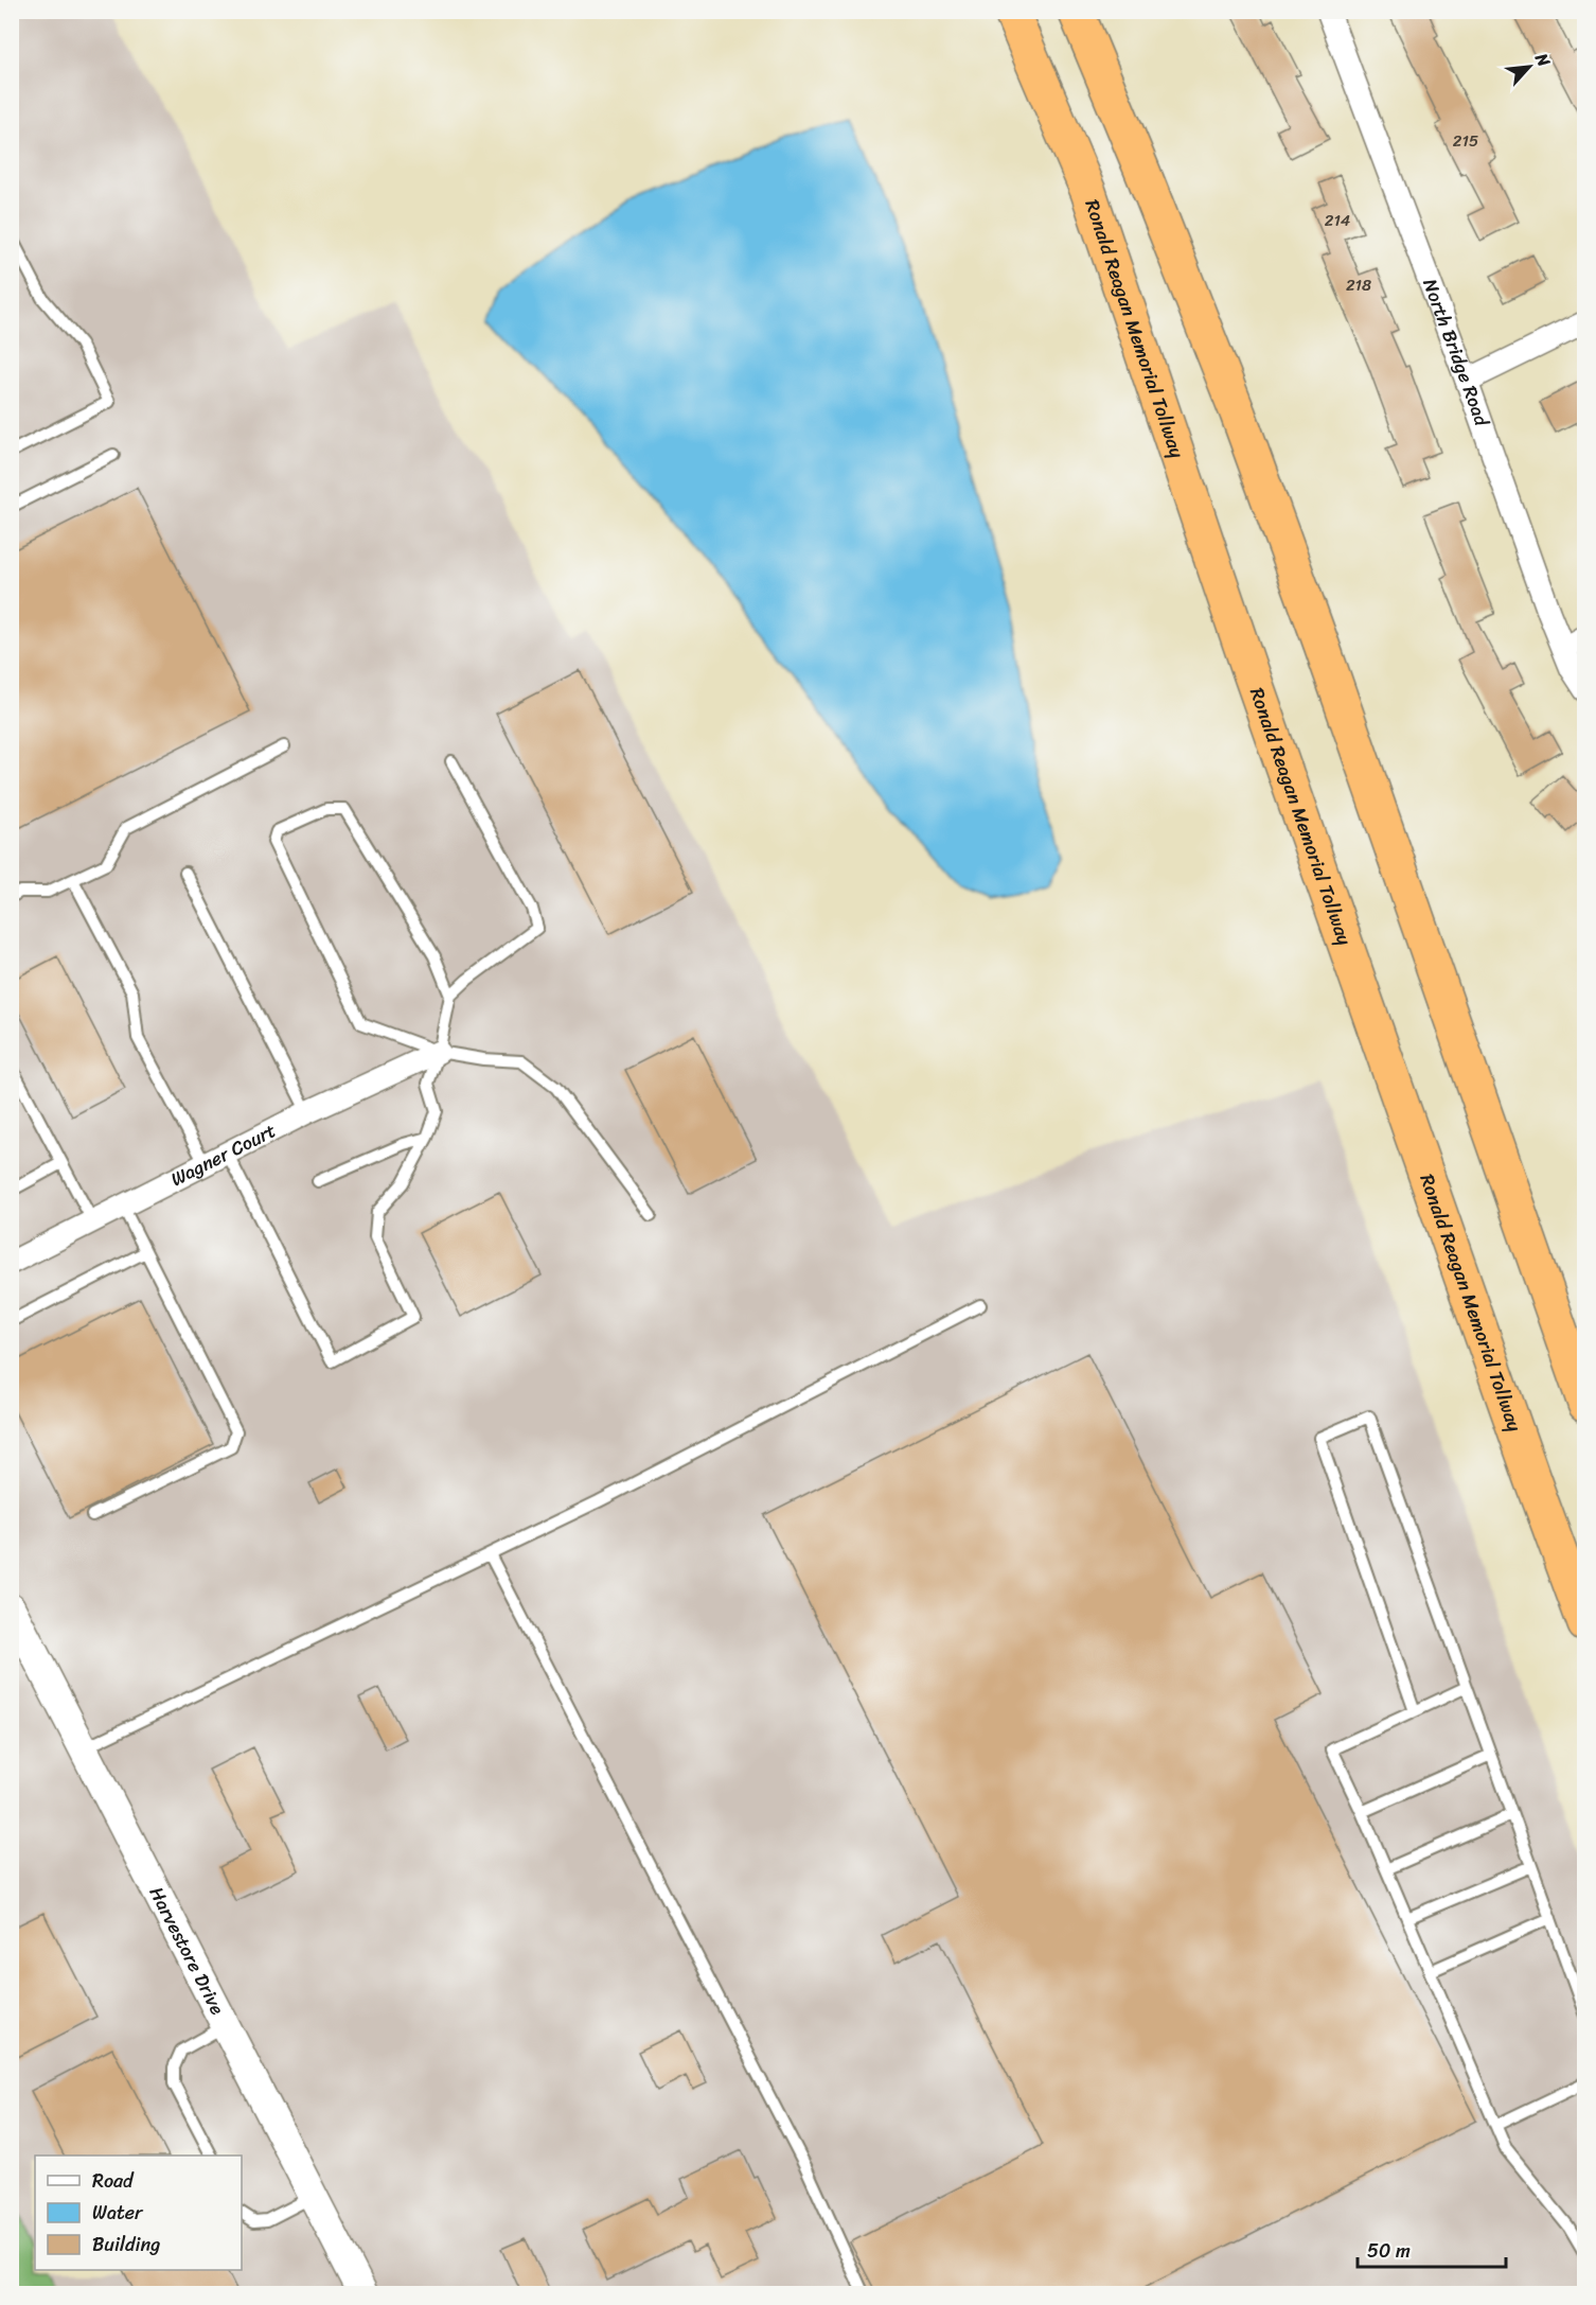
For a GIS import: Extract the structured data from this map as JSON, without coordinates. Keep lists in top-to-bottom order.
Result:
{
  "streets": {
    "highway": ["Ronald Reagan Memorial Tollway"],
    "street": ["North Bridge Road", "Wagner Court", "Harvestore Drive"]
  },
  "house_numbers": ["215", "214", "218"],
  "legend": ["Road", "Water", "Building"],
  "scale_bar": "50 m",
  "north": "top right"
}
